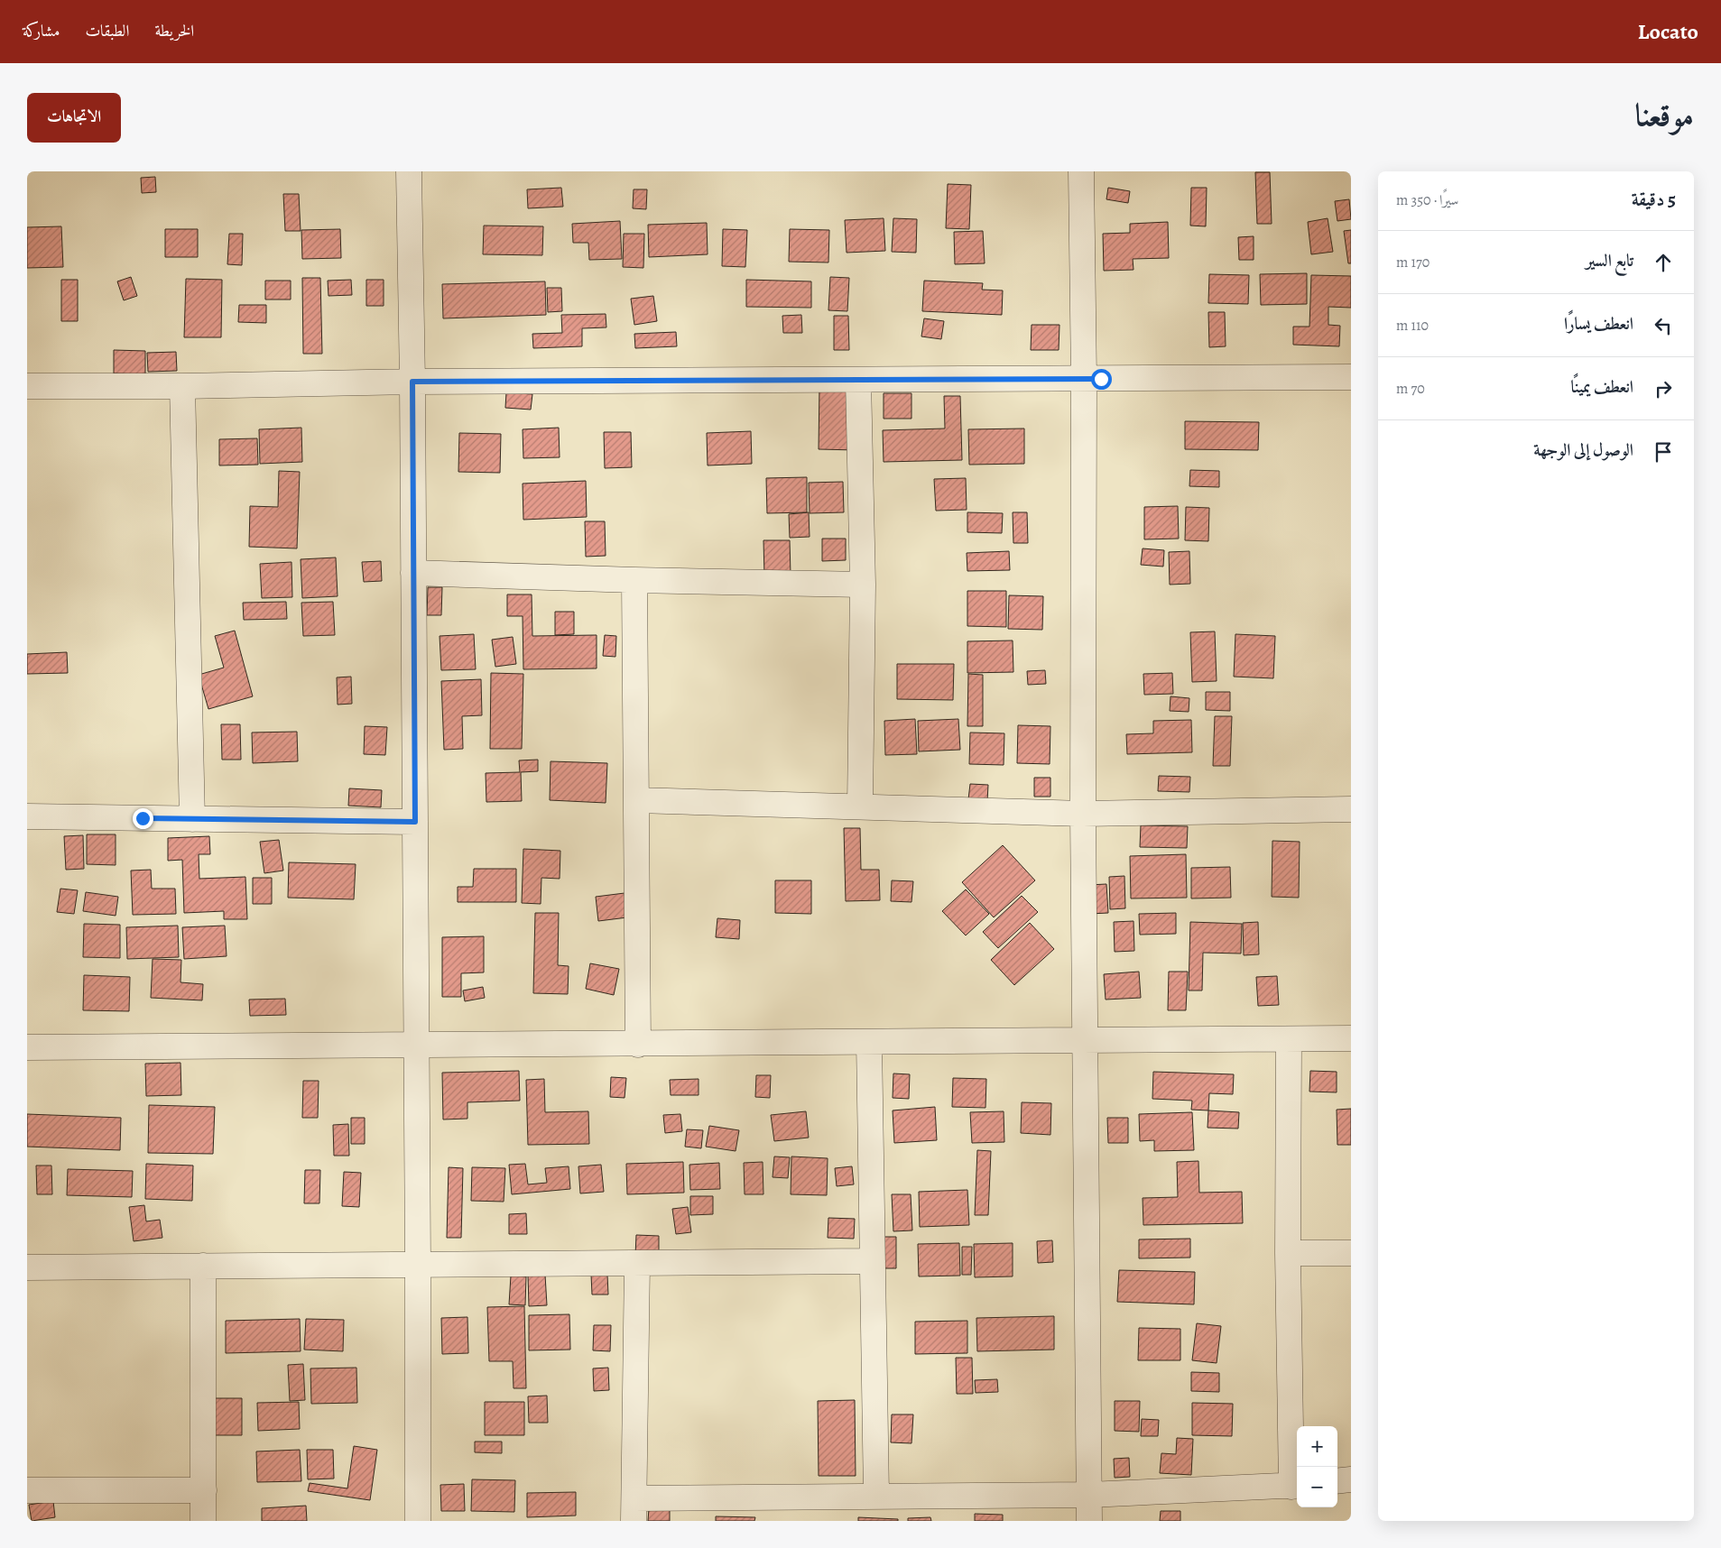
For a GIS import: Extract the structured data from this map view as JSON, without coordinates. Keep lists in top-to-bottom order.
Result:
{
  "page": {
    "header": "Locato",
    "nav": ["الخريطة", "الطبقات", "مشاركة"],
    "title": "موقعنا",
    "buttons": "الاتجاهات",
    "heading": ["5 دقيقة", "سيرًا · 350 m"],
    "list": [
      ["تابع السير", "170 m"],
      ["انعطف يسارًا", "110 m"],
      ["انعطف يمينًا", "70 m"],
      "الوصول إلى الوجهة"
    ],
    "map_buttons": ["+", "−"]
  }
}
